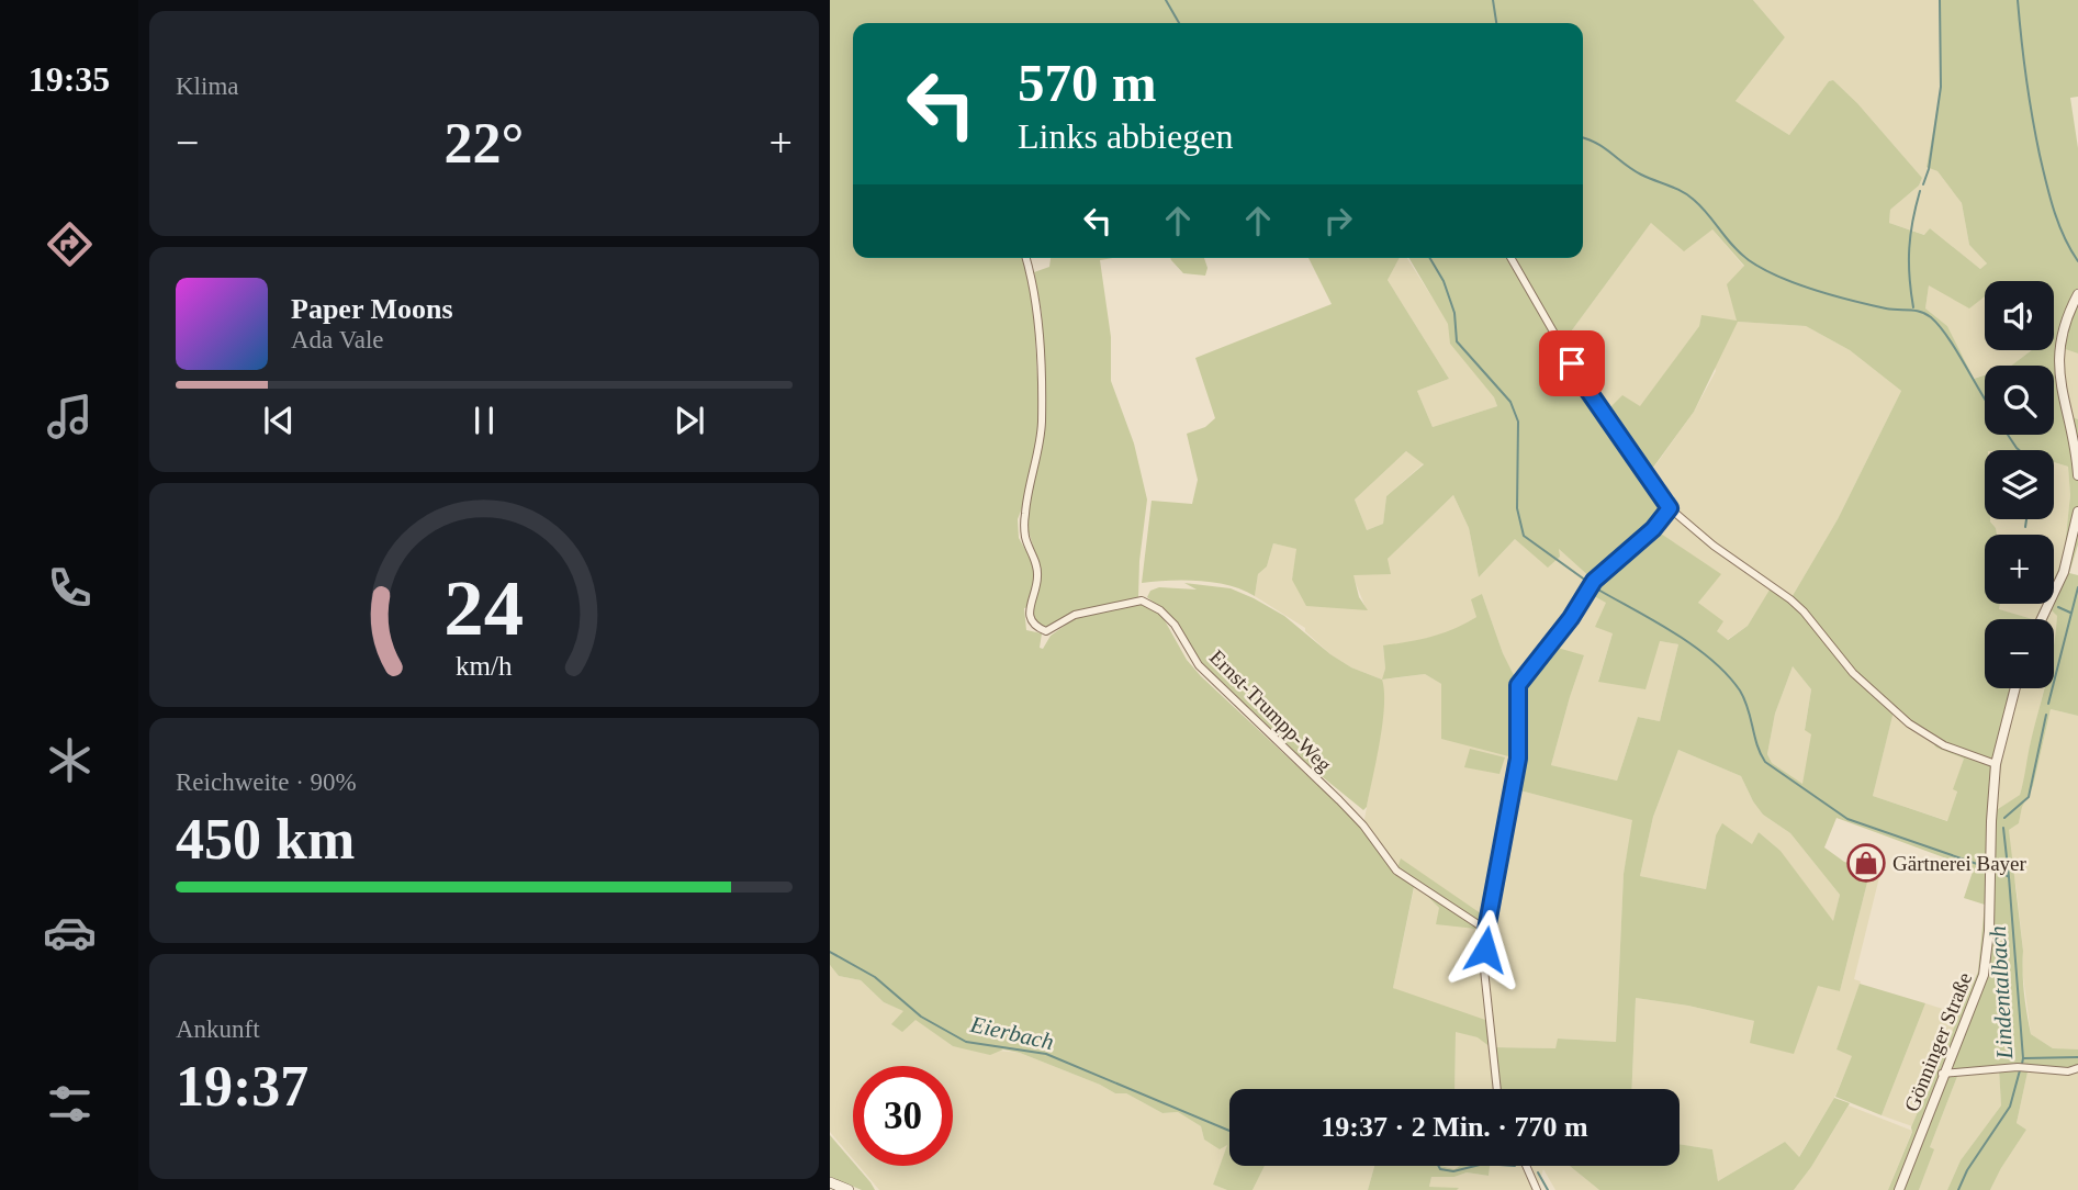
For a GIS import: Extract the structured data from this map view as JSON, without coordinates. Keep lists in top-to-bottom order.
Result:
{
  "streets": {
    "street": ["Ernst-Trumpp-Weg", "Gönninger Straße"]
  },
  "water": ["Lindentalbach", "Eierbach"],
  "places": {
    "shop": ["Gärtnerei Bayer"]
  },
  "page": {
    "tabs": "19:35",
    "tile": [
      "Klima",
      ["Reichweite · 90%", "450 km"],
      ["Ankunft", "19:37"]
    ],
    "turn": ["570 m", "Links abbiegen"],
    "heat": ["−", "22°", "+"],
    "song": ["Paper Moons", "Ada Vale"],
    "map_buttons": ["+", "−"],
    "limit": "30",
    "trip": "19:37 · 2 Min. · 770 m",
    "gauge": ["24", "km/h"]
  }
}
